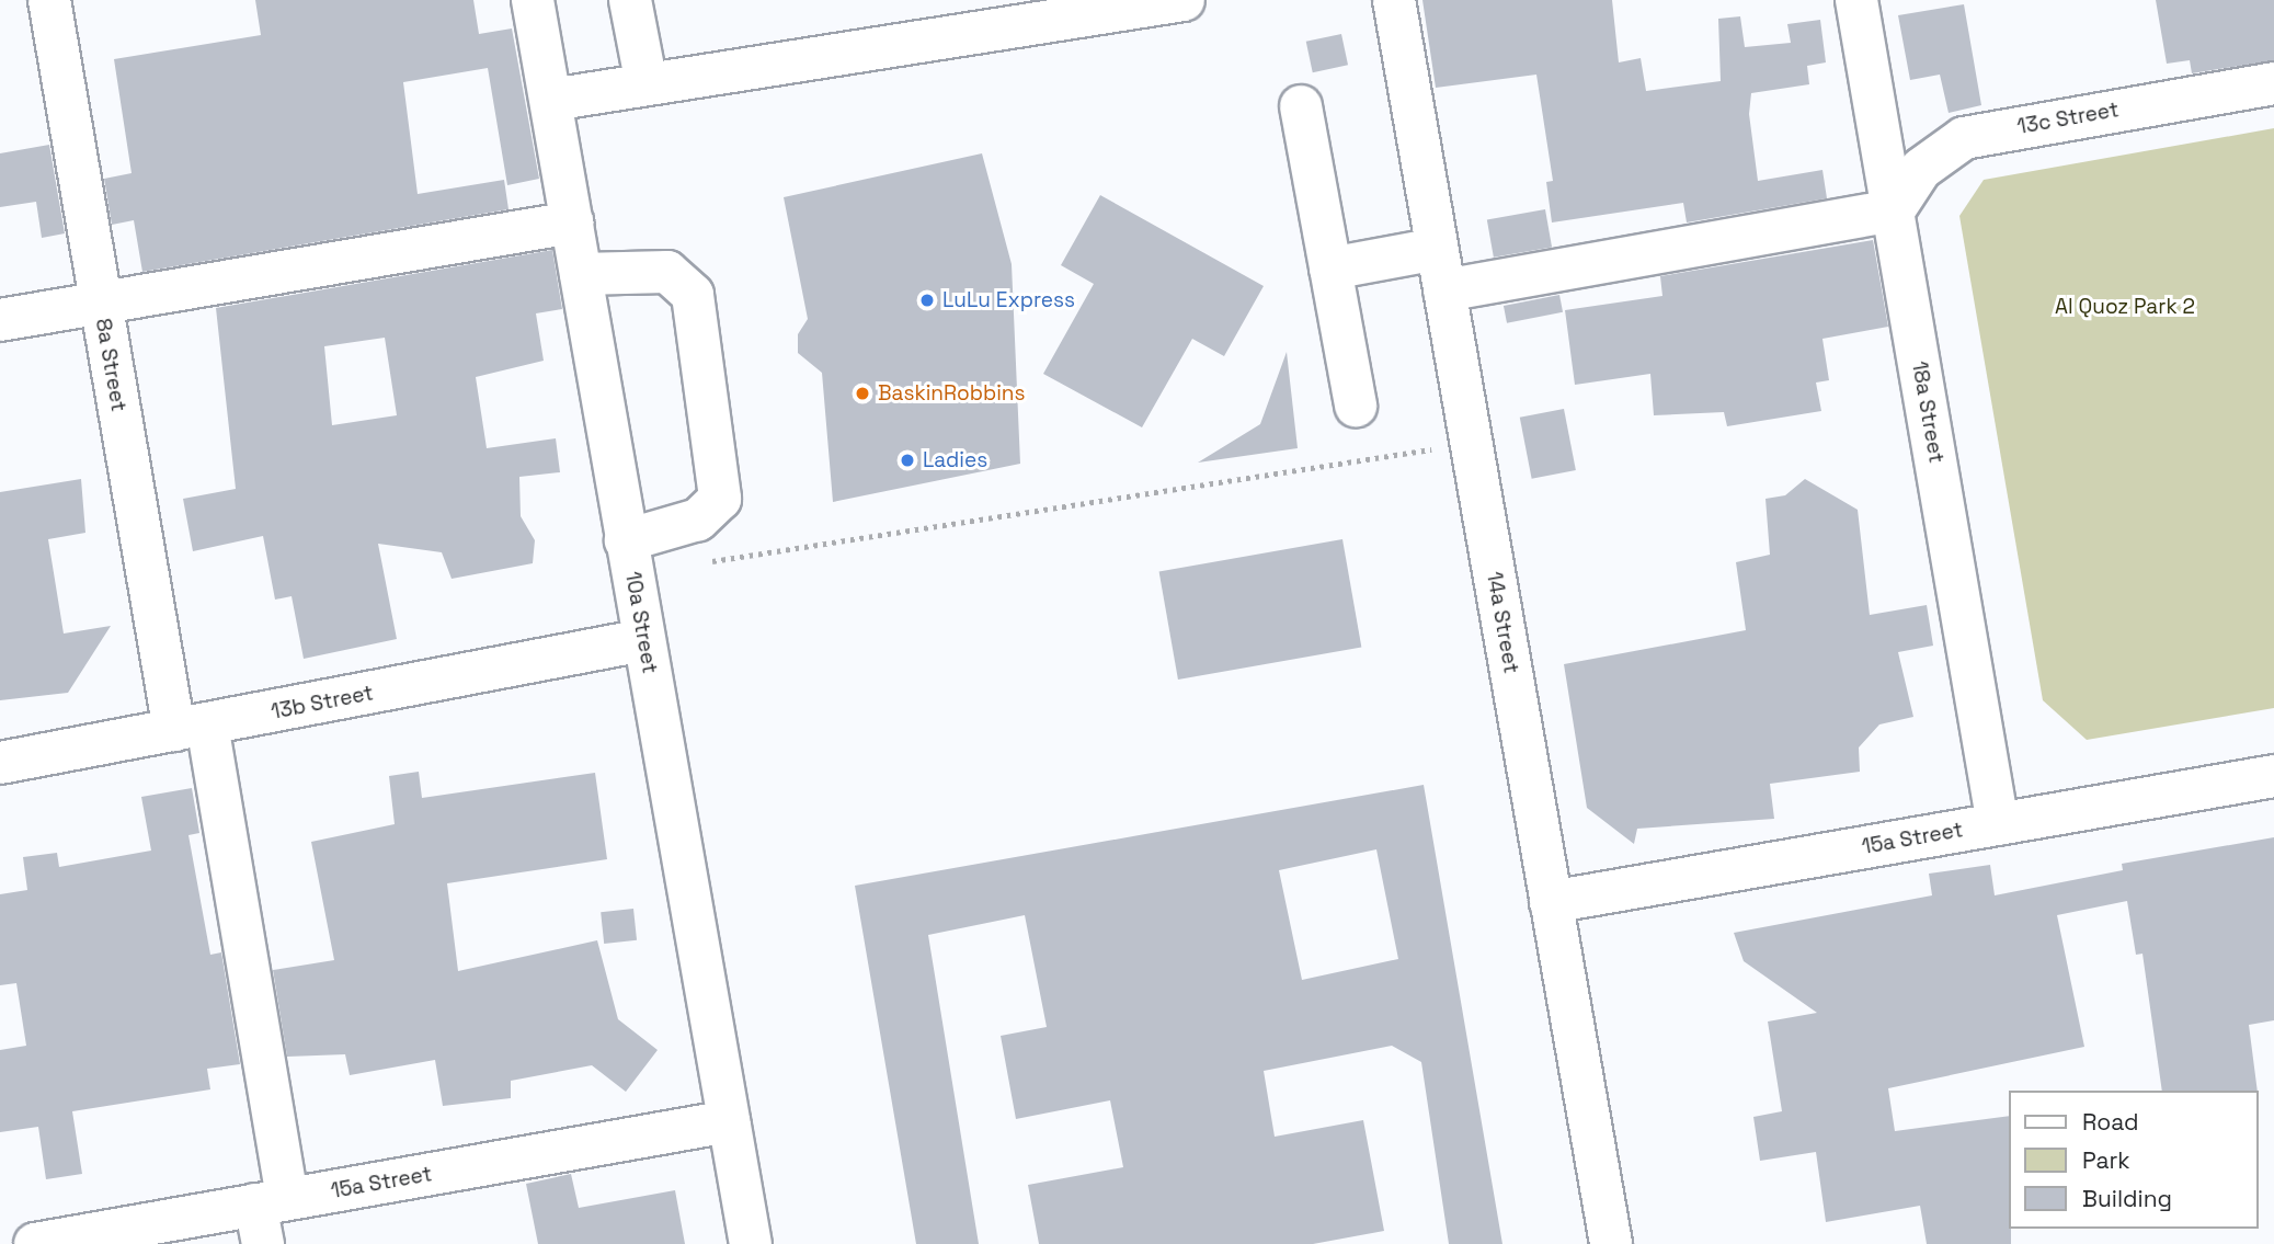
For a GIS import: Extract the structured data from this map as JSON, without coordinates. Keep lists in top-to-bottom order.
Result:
{
  "streets": {
    "street": [
      "13c Street",
      "8a Street",
      "18a Street",
      "10a Street",
      "14a Street",
      "13b Street",
      "15a Street"
    ]
  },
  "crossings": [
    ["13c Street", "18a Street"],
    ["8a Street", "13b Street"],
    ["8a Street", "15a Street"],
    ["18a Street", "15a Street"],
    ["10a Street", "13b Street"],
    ["10a Street", "15a Street"],
    ["14a Street", "15a Street"]
  ],
  "parks": ["Al Quoz Park 2"],
  "places": ["LuLu Express", "BaskinRobbins", "Ladies"],
  "legend": ["Road", "Park", "Building"]
}
